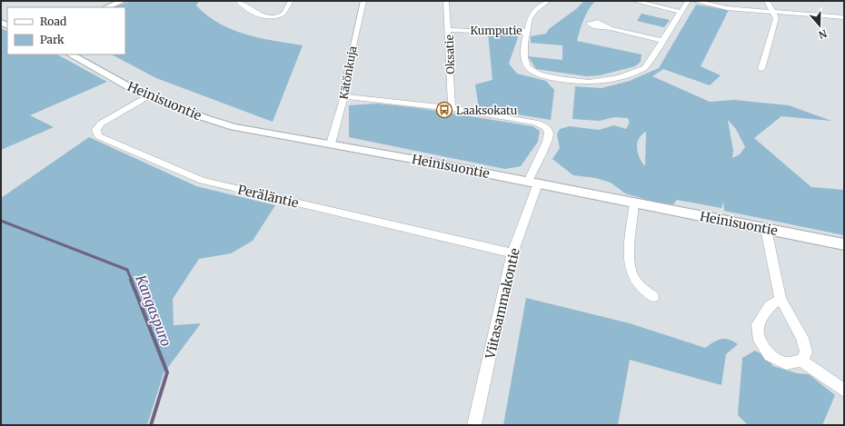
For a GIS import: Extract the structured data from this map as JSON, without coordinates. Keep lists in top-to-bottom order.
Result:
{
  "streets": {
    "street": [
      "Kumputie",
      "Oksatie",
      "Kätönkuja",
      "Heinisuontie",
      "Peräläntie",
      "Viitasammakontie"
    ]
  },
  "crossings": [
    ["Kumputie", "Oksatie"],
    ["Kätönkuja", "Heinisuontie"],
    ["Heinisuontie", "Peräläntie"],
    ["Heinisuontie", "Viitasammakontie"],
    ["Peräläntie", "Viitasammakontie"]
  ],
  "water": ["Kangaspuro"],
  "places": {
    "bus stop": ["Laaksokatu"]
  },
  "legend": ["Road", "Park"],
  "north": "bottom"
}
